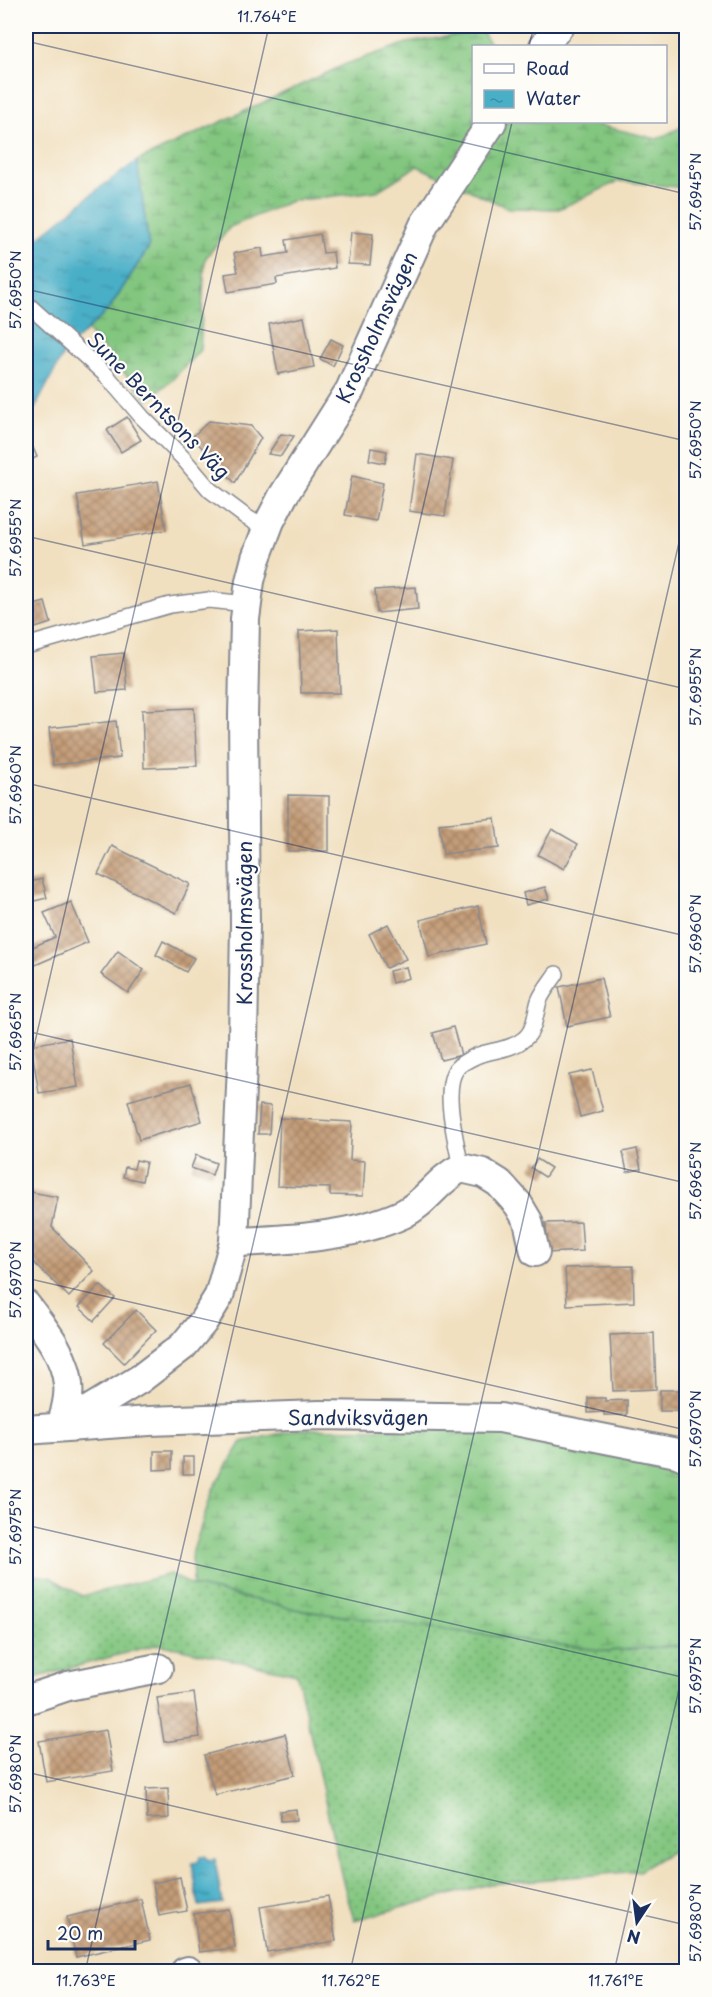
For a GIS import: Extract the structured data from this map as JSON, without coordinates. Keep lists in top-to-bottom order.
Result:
{
  "streets": {
    "street": ["Krossholmsvägen", "Sandviksvägen"],
    "lane": ["Sune Berntsons Väg"]
  },
  "crossings": [
    ["Krossholmsvägen", "Sune Berntsons Väg"],
    ["Krossholmsvägen", "Sandviksvägen"]
  ],
  "legend": ["Road", "Water"],
  "scale_bar": "20 m",
  "north": "bottom",
  "coordinates": [
    "11.764°E",
    "57.6945°N",
    "57.6950°N",
    "57.6955°N",
    "57.6960°N",
    "57.6965°N",
    "57.6970°N",
    "57.6975°N",
    "57.6980°N",
    "11.763°E",
    "11.762°E",
    "11.761°E"
  ]
}
